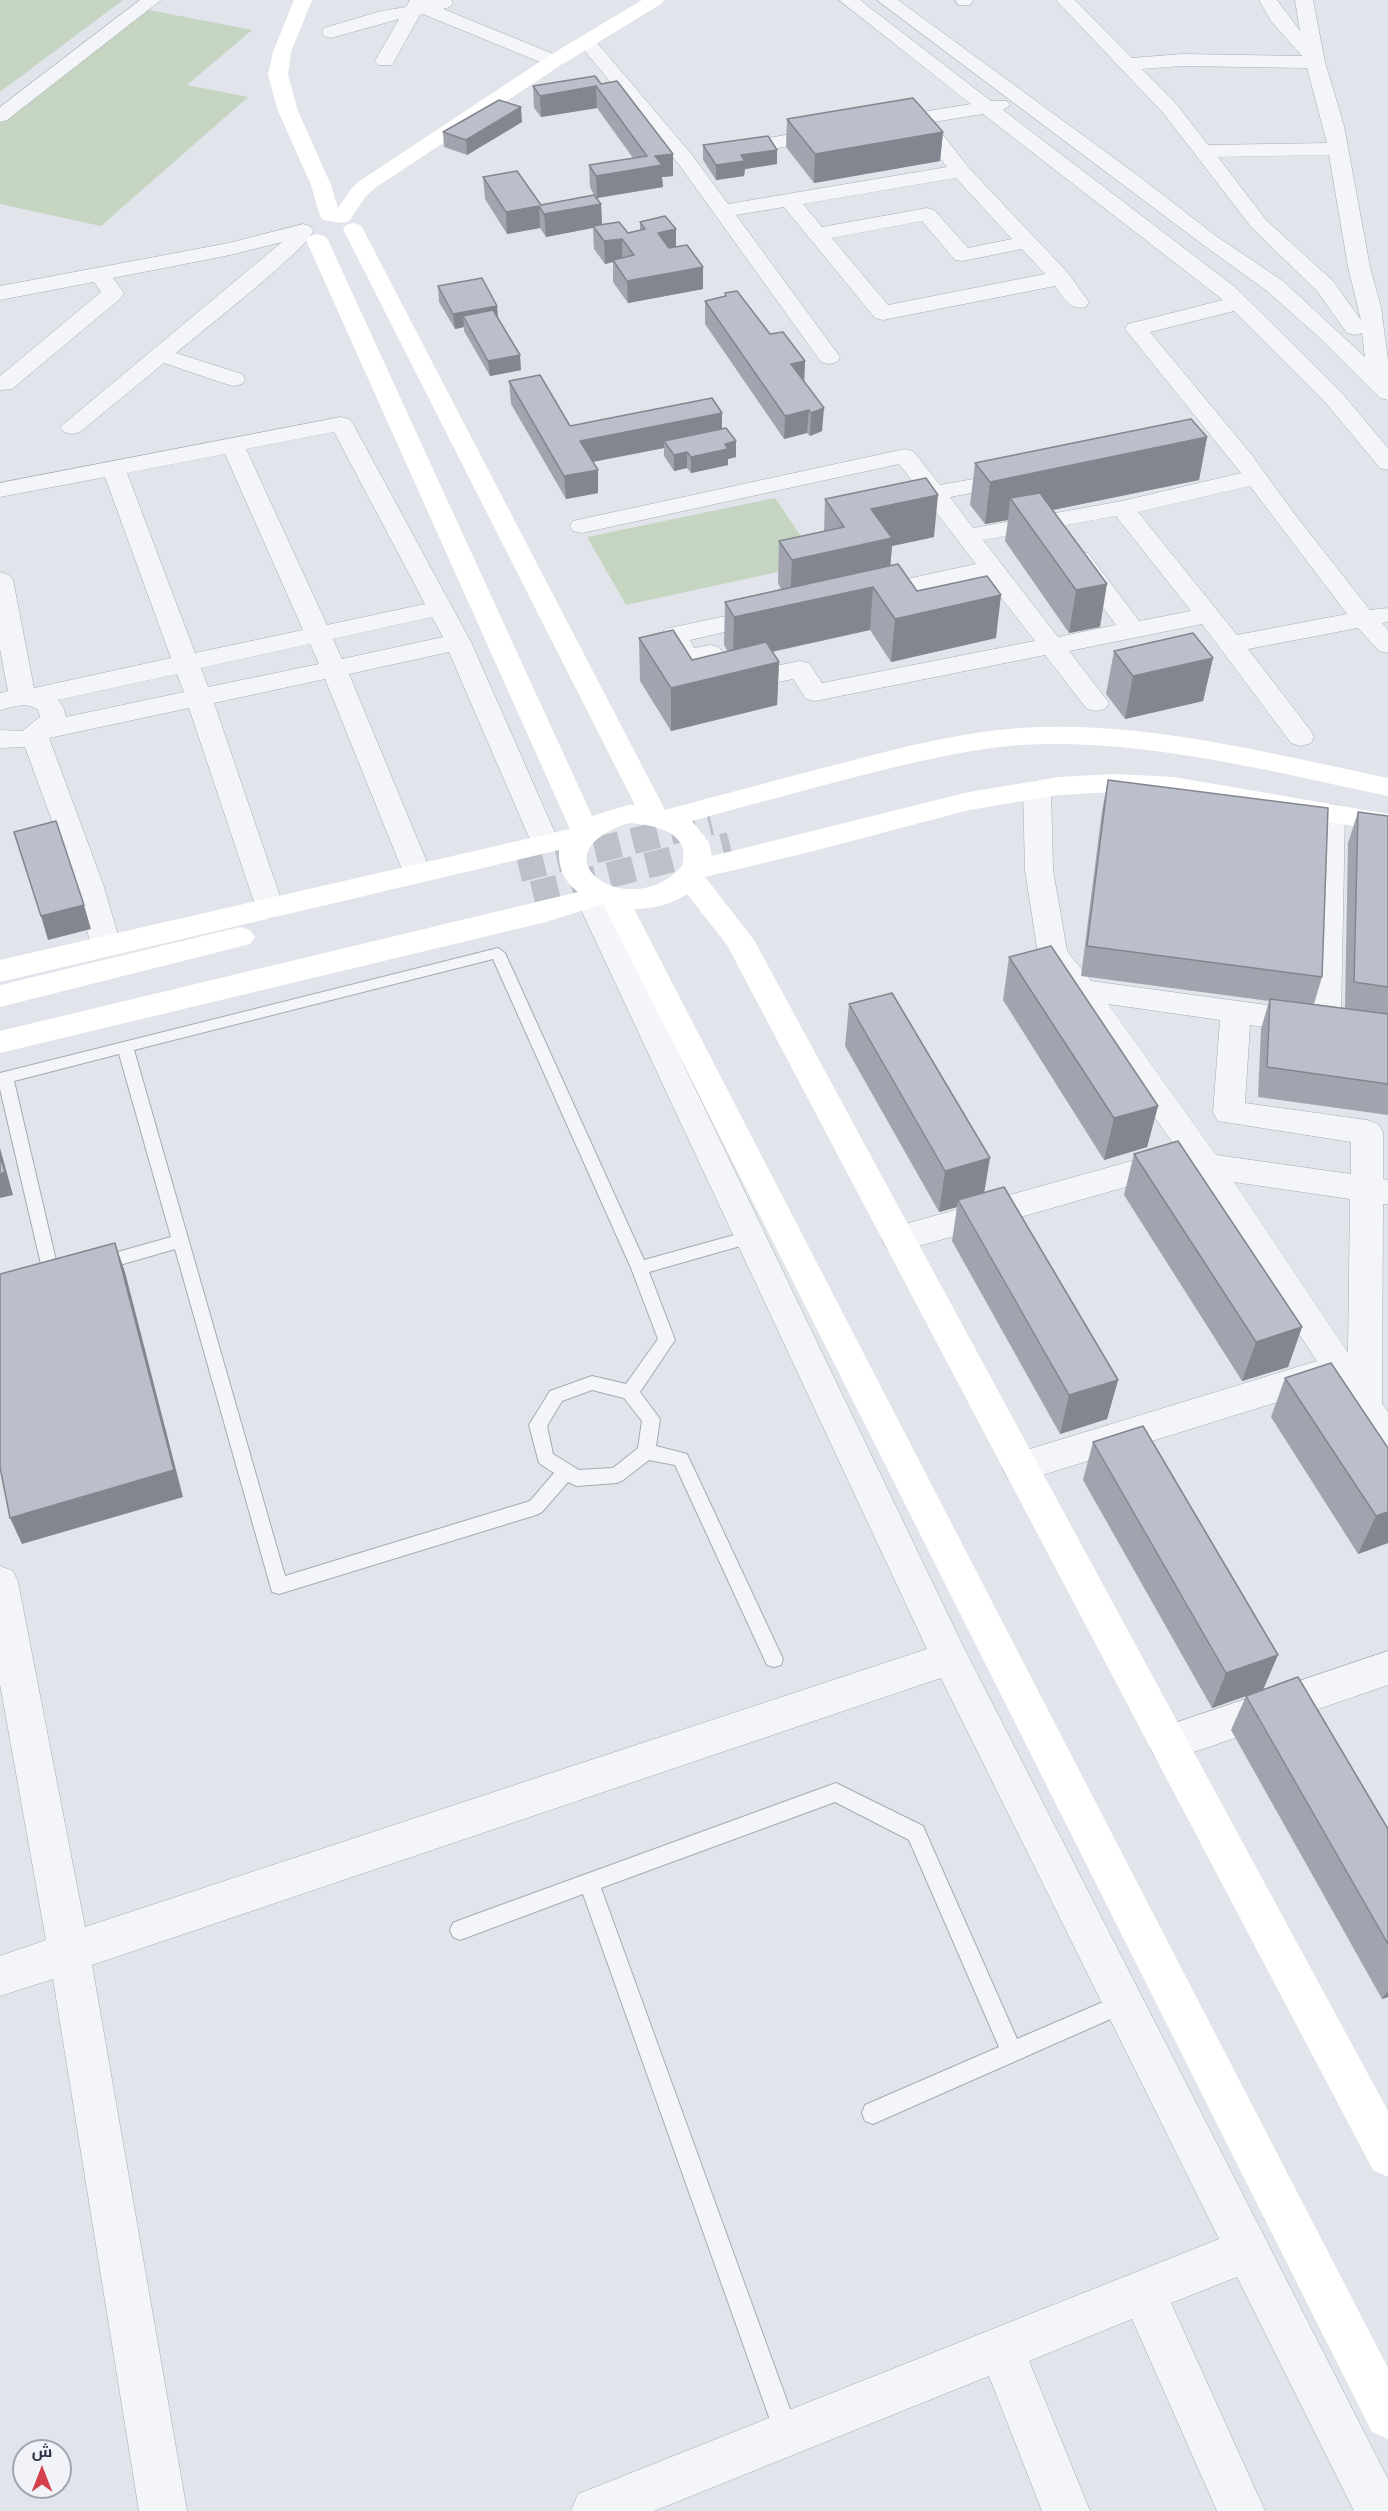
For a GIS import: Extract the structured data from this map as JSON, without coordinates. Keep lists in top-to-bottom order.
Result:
{
  "north": "top"
}
